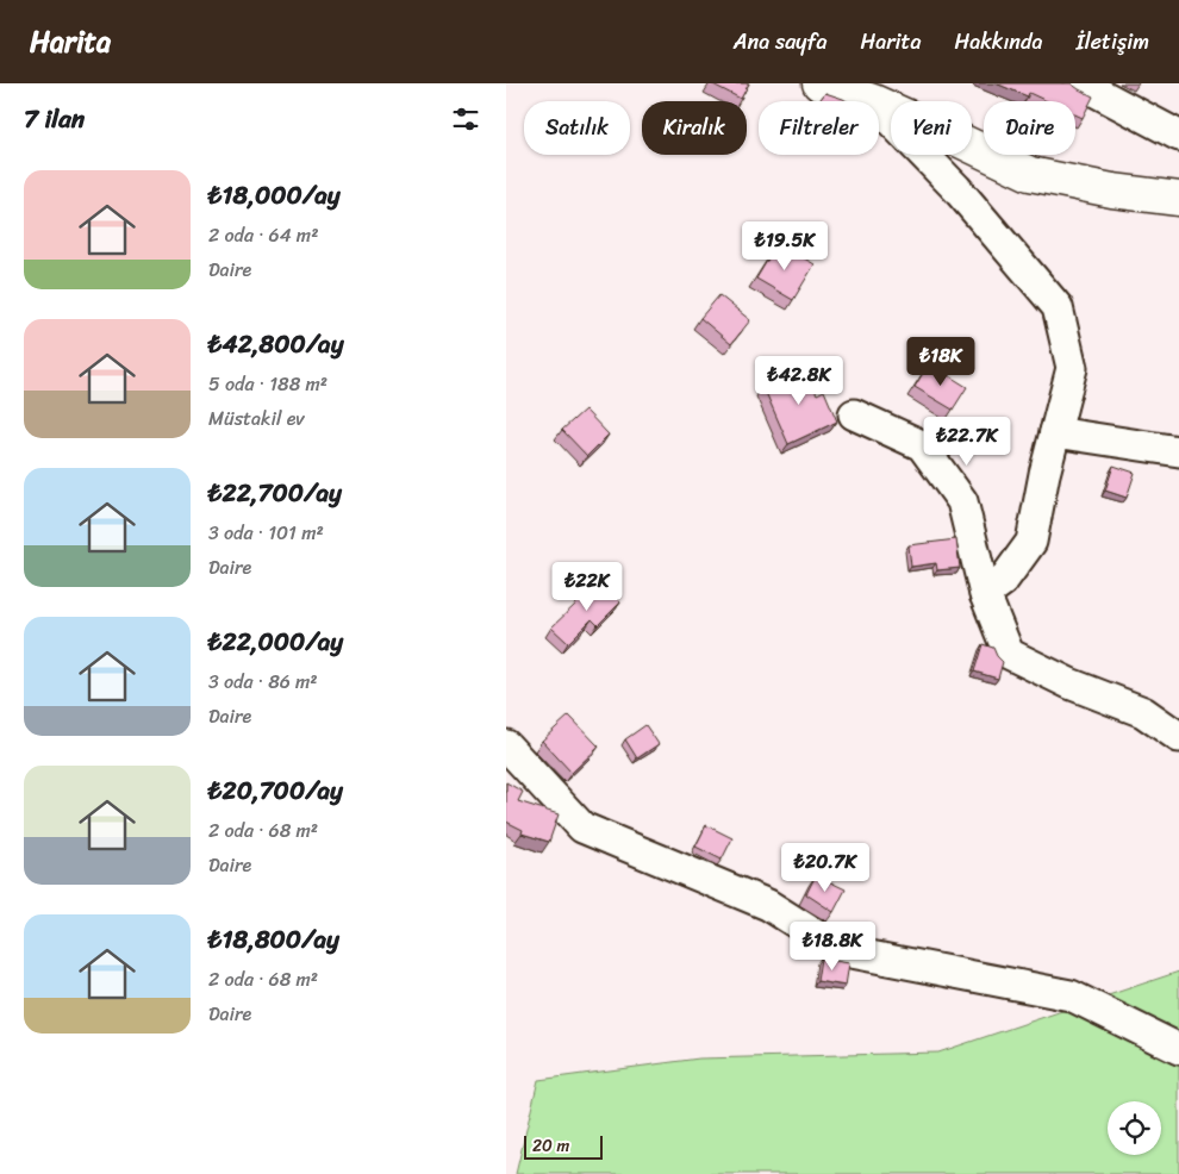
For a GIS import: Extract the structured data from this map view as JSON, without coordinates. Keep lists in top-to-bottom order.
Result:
{
  "scale_bar": "20 m",
  "page": {
    "header": "Harita",
    "nav": [
      "Ana sayfa",
      "Harita",
      "Hakkında",
      "İletişim"
    ],
    "heading": "7 ilan",
    "chip": [
      "Satılık",
      "Kiralık",
      "Filtreler",
      "Yeni",
      "Daire"
    ],
    "list": [
      {
        "name": "₺18,000/ay",
        "note": "2 oda · 64 m² · Daire"
      },
      {
        "name": "₺42,800/ay",
        "note": "5 oda · 188 m² · Müstakil ev"
      },
      {
        "name": "₺22,700/ay",
        "note": "3 oda · 101 m² · Daire"
      },
      {
        "name": "₺22,000/ay",
        "note": "3 oda · 86 m² · Daire"
      },
      {
        "name": "₺20,700/ay",
        "note": "2 oda · 68 m² · Daire"
      },
      {
        "name": "₺18,800/ay",
        "note": "2 oda · 68 m² · Daire"
      }
    ],
    "price": [
      "₺19.5K",
      "₺18K",
      "₺42.8K",
      "₺22.7K",
      "₺22K",
      "₺20.7K",
      "₺18.8K"
    ],
    "scale": "20 m"
  }
}
